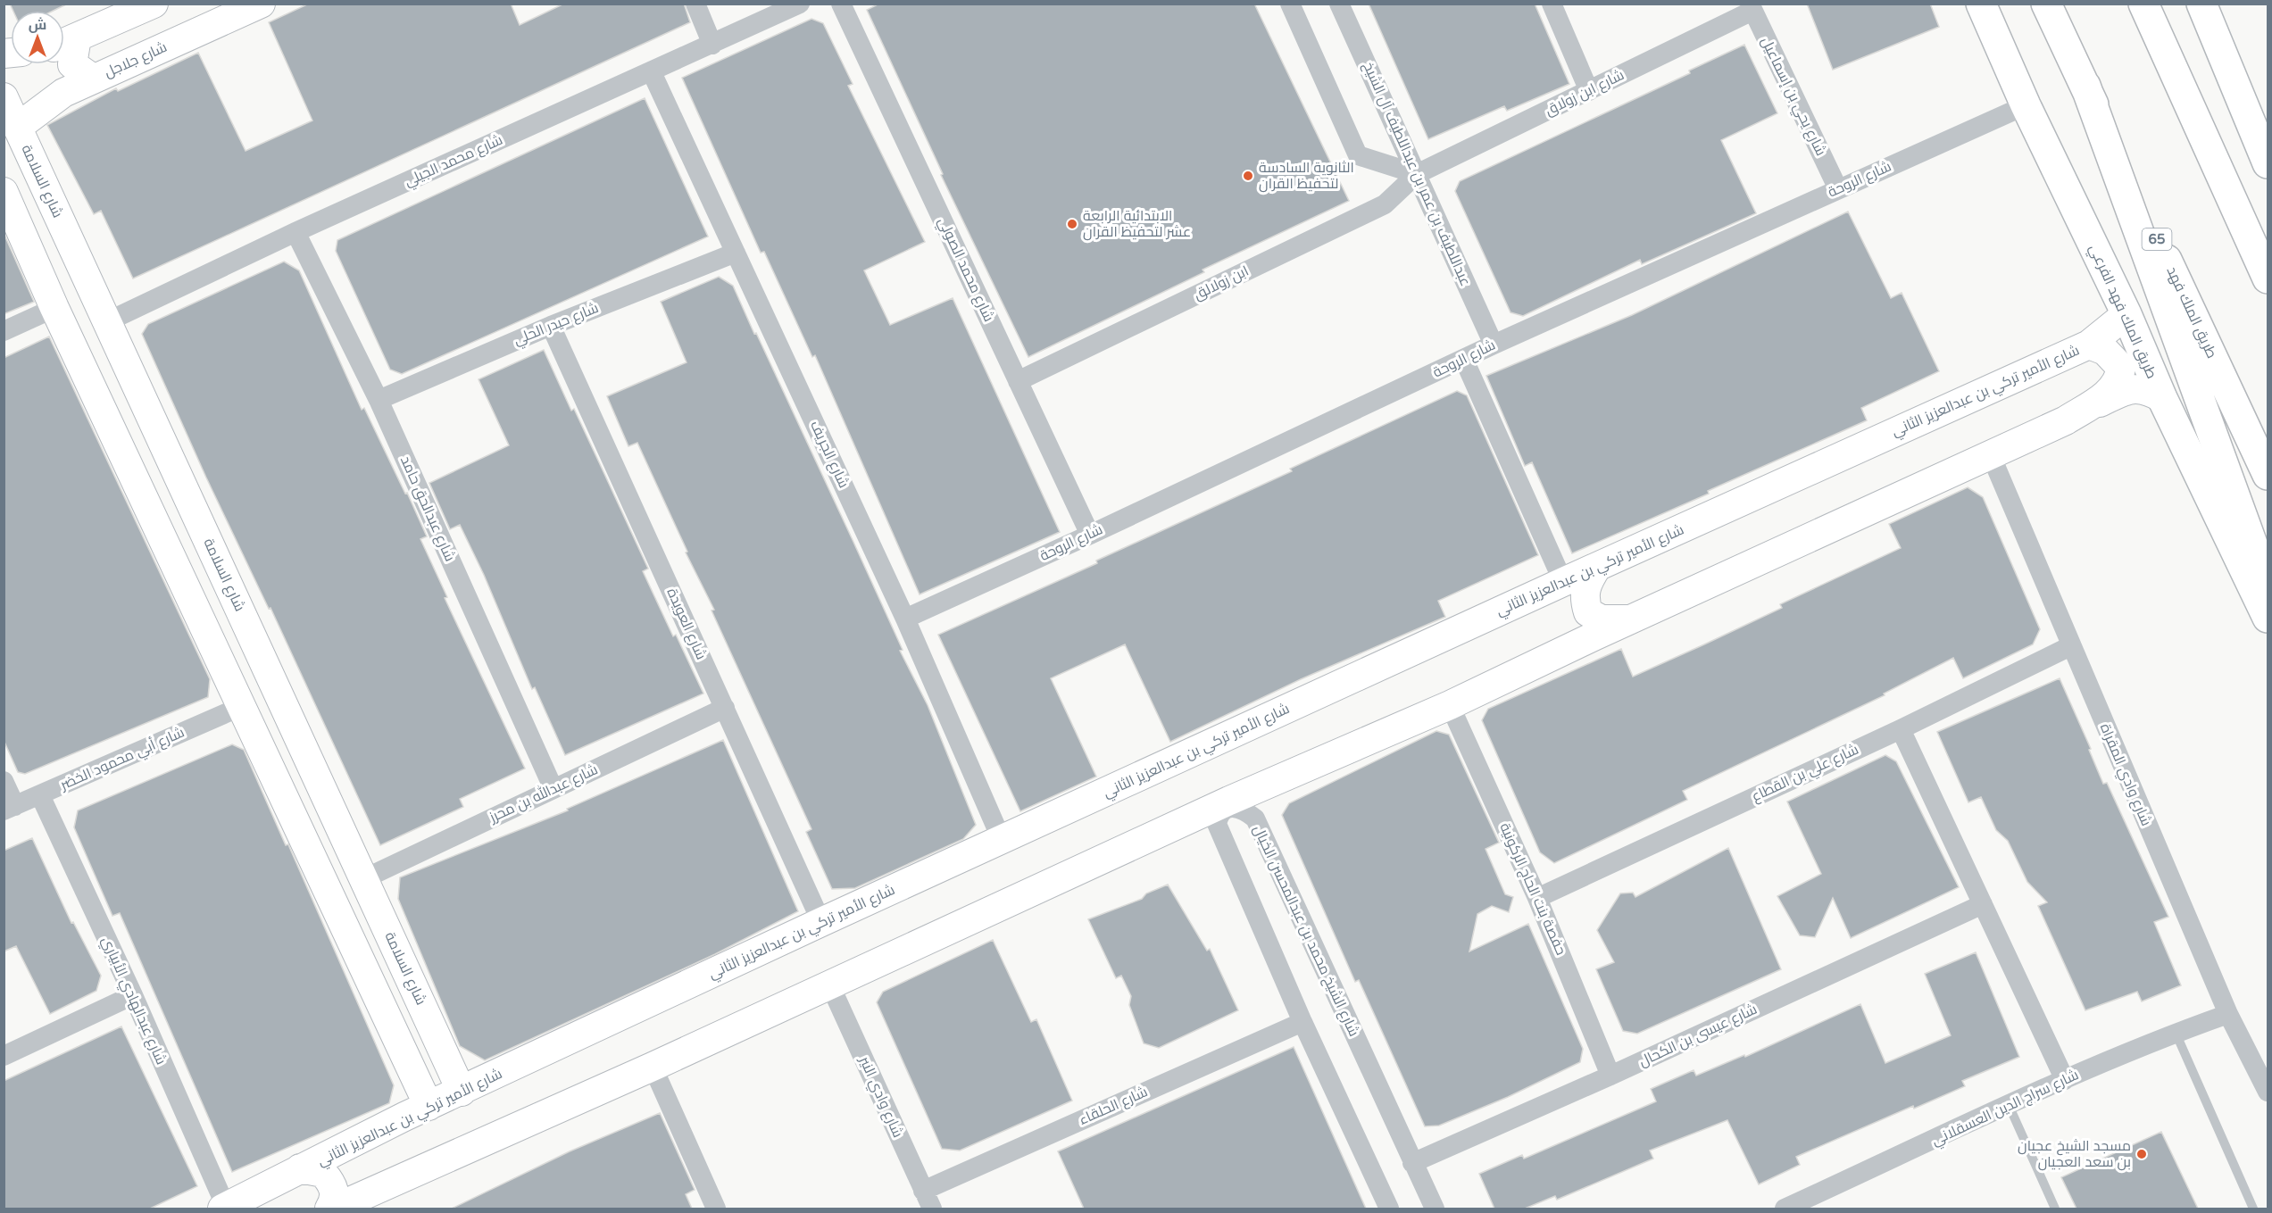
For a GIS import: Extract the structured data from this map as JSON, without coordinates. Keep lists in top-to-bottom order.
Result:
{
  "streets": {
    "main road": ["65", "طريق الملك فهد الفرعي", "طريق الملك فهد"],
    "street": [
      "شارع جلاجل",
      "شارع ابن زولاق",
      "شارع يحي بن إسماعيل",
      "شارع محمد الجيلي",
      "عبداللطيف بن عمر بن عبداللطيف آل الشيخ",
      "شارع الروحة",
      "شارع السلامة",
      "شارع محمد الصولي",
      "ابن زولالق",
      "شارع حيدر الحلي",
      "شارع الأمير تركي بن عبدالعزيز الثاني",
      "شارع الجريف",
      "شارع عبدالحق حامد",
      "شارع العويدة",
      "شارع أبي محمود الخضر",
      "شارع علي بن القطاع",
      "شارع وادي المقراة",
      "شارع عبدالله بن محرز",
      "حفصة بنت الحاج الركونية",
      "شارع الشيخ محمد بن عبدالمحسن الخيال",
      "شارع عبدالهادي الأبياري",
      "شارع عيسى بن الكحال",
      "شارع وادي النير",
      "شارع الحلقاء",
      "شارع سراج الدين العسقلاني"
    ]
  },
  "crossings": [
    ["شارع جلاجل", "شارع السلامة"],
    ["شارع ابن زولاق", "شارع يحي بن إسماعيل"],
    ["شارع ابن زولاق", "عبداللطيف بن عمر بن عبداللطيف آل الشيخ"],
    ["شارع ابن زولاق", "ابن زولالق"],
    ["شارع يحي بن إسماعيل", "شارع الروحة"],
    ["شارع محمد الجيلي", "شارع السلامة"],
    ["شارع محمد الجيلي", "شارع الجريف"],
    ["شارع محمد الجيلي", "شارع عبدالحق حامد"],
    ["عبداللطيف بن عمر بن عبداللطيف آل الشيخ", "شارع الروحة"],
    ["عبداللطيف بن عمر بن عبداللطيف آل الشيخ", "ابن زولالق"],
    ["شارع الروحة", "شارع محمد الصولي"],
    ["شارع الروحة", "طريق الملك فهد الفرعي"],
    ["شارع الروحة", "شارع الجريف"],
    ["شارع السلامة", "شارع الأمير تركي بن عبدالعزيز الثاني"],
    ["شارع السلامة", "شارع عبدالله بن محرز"],
    ["شارع محمد الصولي", "ابن زولالق"],
    ["شارع حيدر الحلي", "شارع الجريف"],
    ["شارع حيدر الحلي", "شارع عبدالحق حامد"],
    ["شارع حيدر الحلي", "شارع العويدة"],
    ["شارع الأمير تركي بن عبدالعزيز الثاني", "شارع الجريف"],
    ["شارع الأمير تركي بن عبدالعزيز الثاني", "شارع العويدة"],
    ["شارع الأمير تركي بن عبدالعزيز الثاني", "شارع وادي المقراة"],
    ["شارع الأمير تركي بن عبدالعزيز الثاني", "حفصة بنت الحاج الركونية"],
    ["شارع الأمير تركي بن عبدالعزيز الثاني", "شارع عبدالهادي الأبياري"],
    ["شارع الأمير تركي بن عبدالعزيز الثاني", "شارع وادي النير"],
    ["شارع عبدالحق حامد", "شارع عبدالله بن محرز"],
    ["شارع العويدة", "شارع عبدالله بن محرز"],
    ["شارع أبي محمود الخضر", "شارع عبدالهادي الأبياري"],
    ["شارع علي بن القطاع", "شارع وادي المقراة"],
    ["شارع علي بن القطاع", "حفصة بنت الحاج الركونية"],
    ["شارع وادي المقراة", "شارع سراج الدين العسقلاني"],
    ["حفصة بنت الحاج الركونية", "شارع عيسى بن الكحال"],
    ["شارع الشيخ محمد بن عبدالمحسن الخيال", "شارع عيسى بن الكحال"],
    ["شارع الشيخ محمد بن عبدالمحسن الخيال", "شارع الحلقاء"],
    ["شارع وادي النير", "شارع الحلقاء"]
  ],
  "places": ["الثانوية السادسة لتحفيظ القران", "الابتدائية الرابعة عشر لتحفيظ القران", "مسجد الشيخ عجيان بن سعد العجيان"],
  "north": "top"
}
